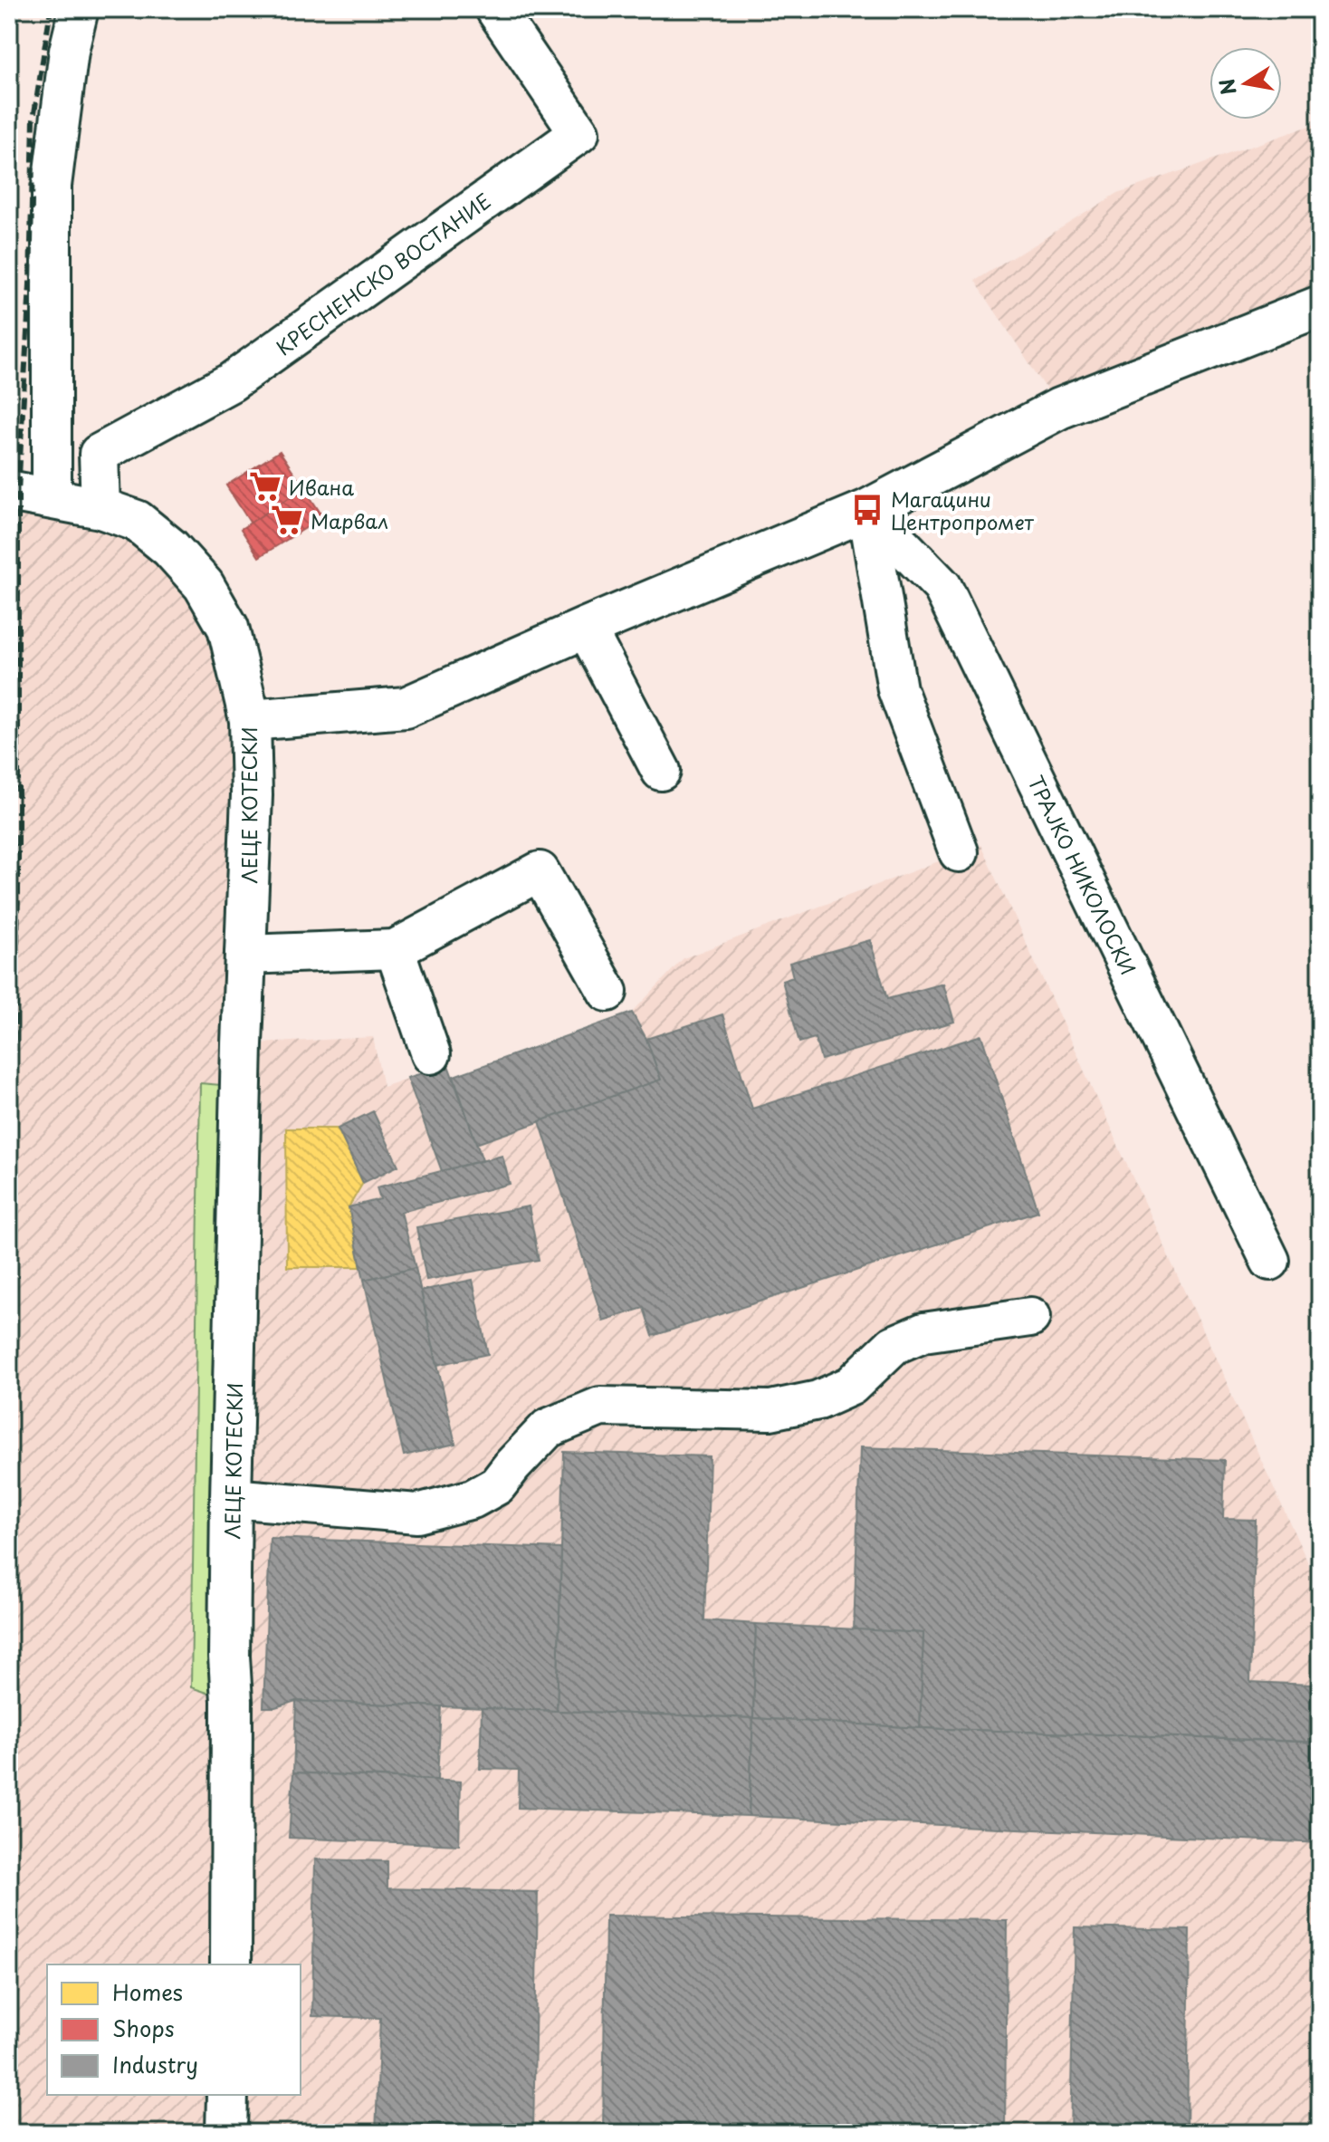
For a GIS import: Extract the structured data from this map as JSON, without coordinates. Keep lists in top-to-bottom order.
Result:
{
  "streets": {
    "main road": ["ЛЕЦЕ КОТЕСКИ"],
    "street": ["КРЕСНЕНСКО ВОСТАНИЕ", "ТРАЈКО НИКОЛОСКИ"]
  },
  "crossings": [
    ["КРЕСНЕНСКО ВОСТАНИЕ", "ЛЕЦЕ КОТЕСКИ"]
  ],
  "places": {
    "supermarket": ["Ивана", "Марвал"],
    "bus stop": ["Магацини Центропромет"]
  },
  "legend": ["Homes", "Shops", "Industry"],
  "north": "left"
}
